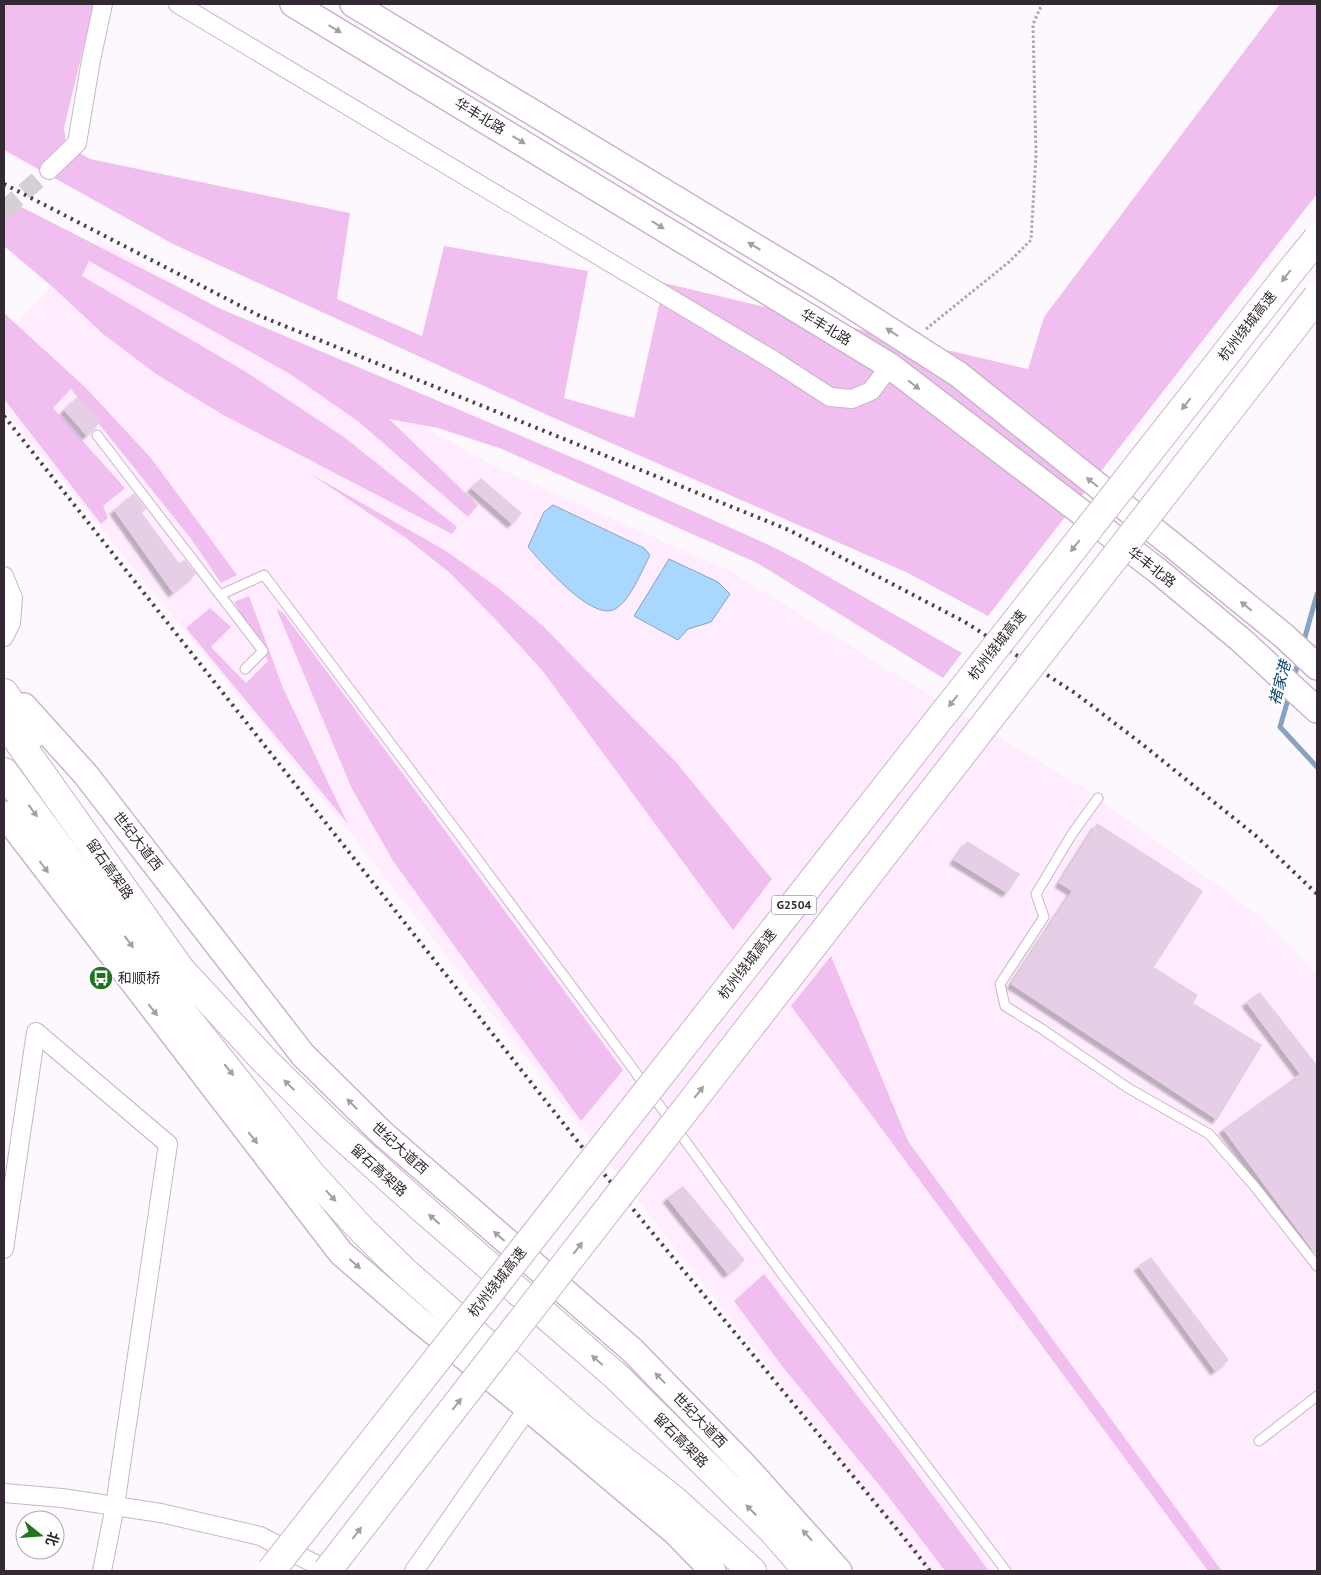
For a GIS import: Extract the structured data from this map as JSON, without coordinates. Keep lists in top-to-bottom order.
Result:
{
  "streets": {
    "highway": ["杭州绕城高速", "留石高架路", "G2504"],
    "main road": ["华丰北路", "世纪大道西"]
  },
  "water": ["褚家港"],
  "places": {
    "bus stop": ["和顺桥"]
  },
  "north": "right"
}
